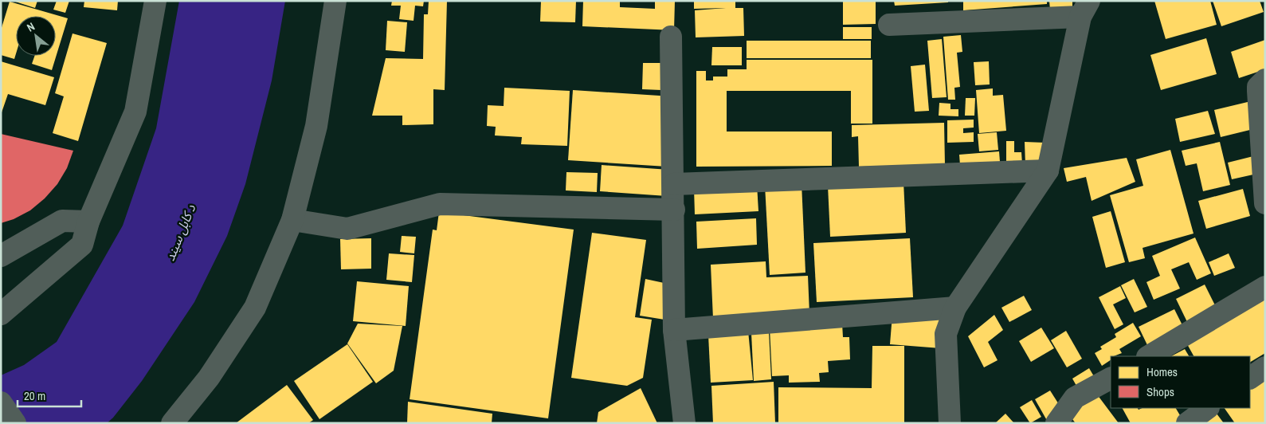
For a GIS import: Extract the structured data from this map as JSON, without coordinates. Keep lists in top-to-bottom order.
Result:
{
  "water": ["د کابل سيند"],
  "legend": ["Homes", "Shops"],
  "scale_bar": "20 m",
  "north": "top left"
}
